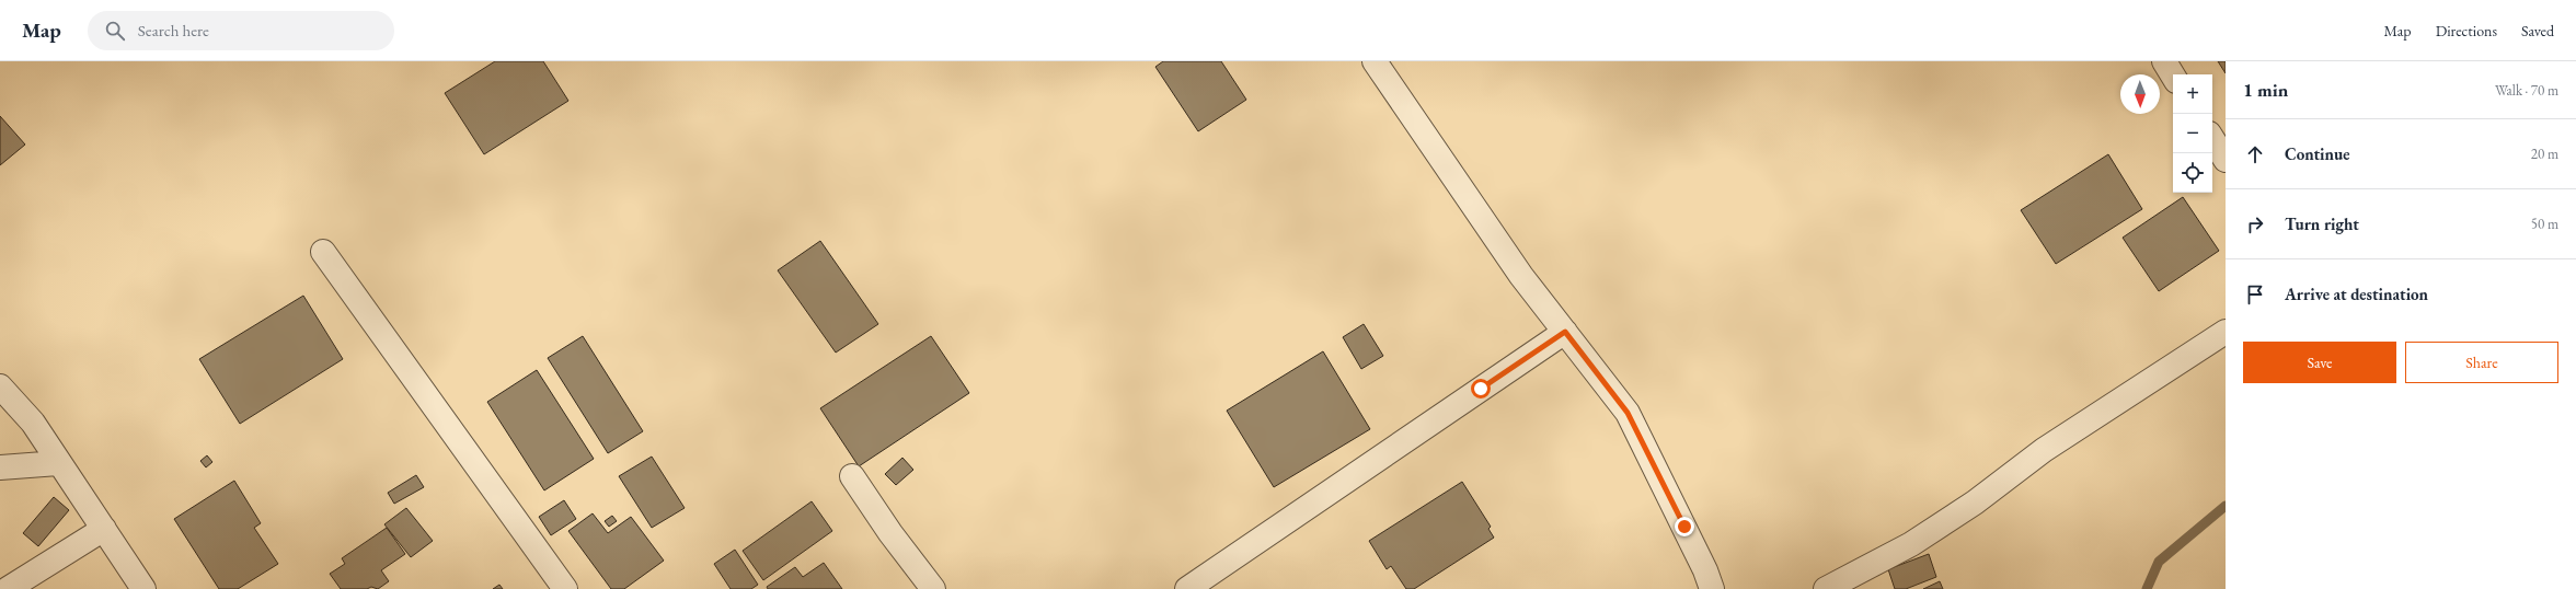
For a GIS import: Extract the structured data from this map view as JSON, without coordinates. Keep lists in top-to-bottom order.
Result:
{
  "north": "bottom",
  "page": {
    "header": "Map",
    "search": "Search here",
    "nav": ["Map", "Directions", "Saved"],
    "heading": ["1 min", "Walk · 70 m"],
    "map_buttons": ["+", "−"],
    "list": [
      ["Continue", "20 m"],
      ["Turn right", "50 m"],
      "Arrive at destination"
    ],
    "buttons": ["Save", "Share"]
  }
}
